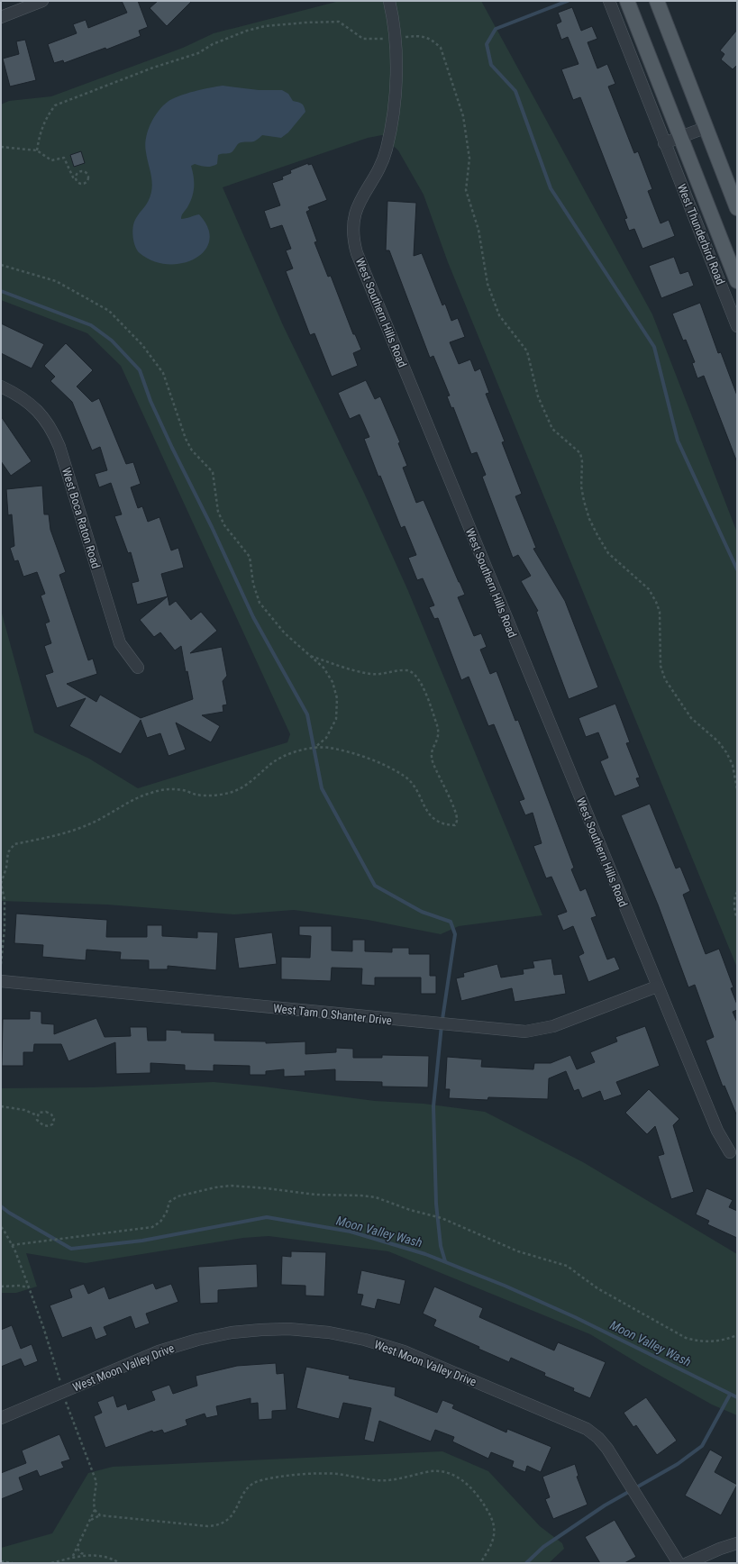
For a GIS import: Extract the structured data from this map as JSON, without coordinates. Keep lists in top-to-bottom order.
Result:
{
  "streets": {
    "main road": ["West Thunderbird Road"],
    "street": [
      "West Southern Hills Road",
      "West Boca Raton Road",
      "West Tam O Shanter Drive",
      "West Moon Valley Drive"
    ]
  },
  "crossings": [
    ["West Southern Hills Road", "West Tam O Shanter Drive"]
  ],
  "water": ["Moon Valley Wash"]
}
